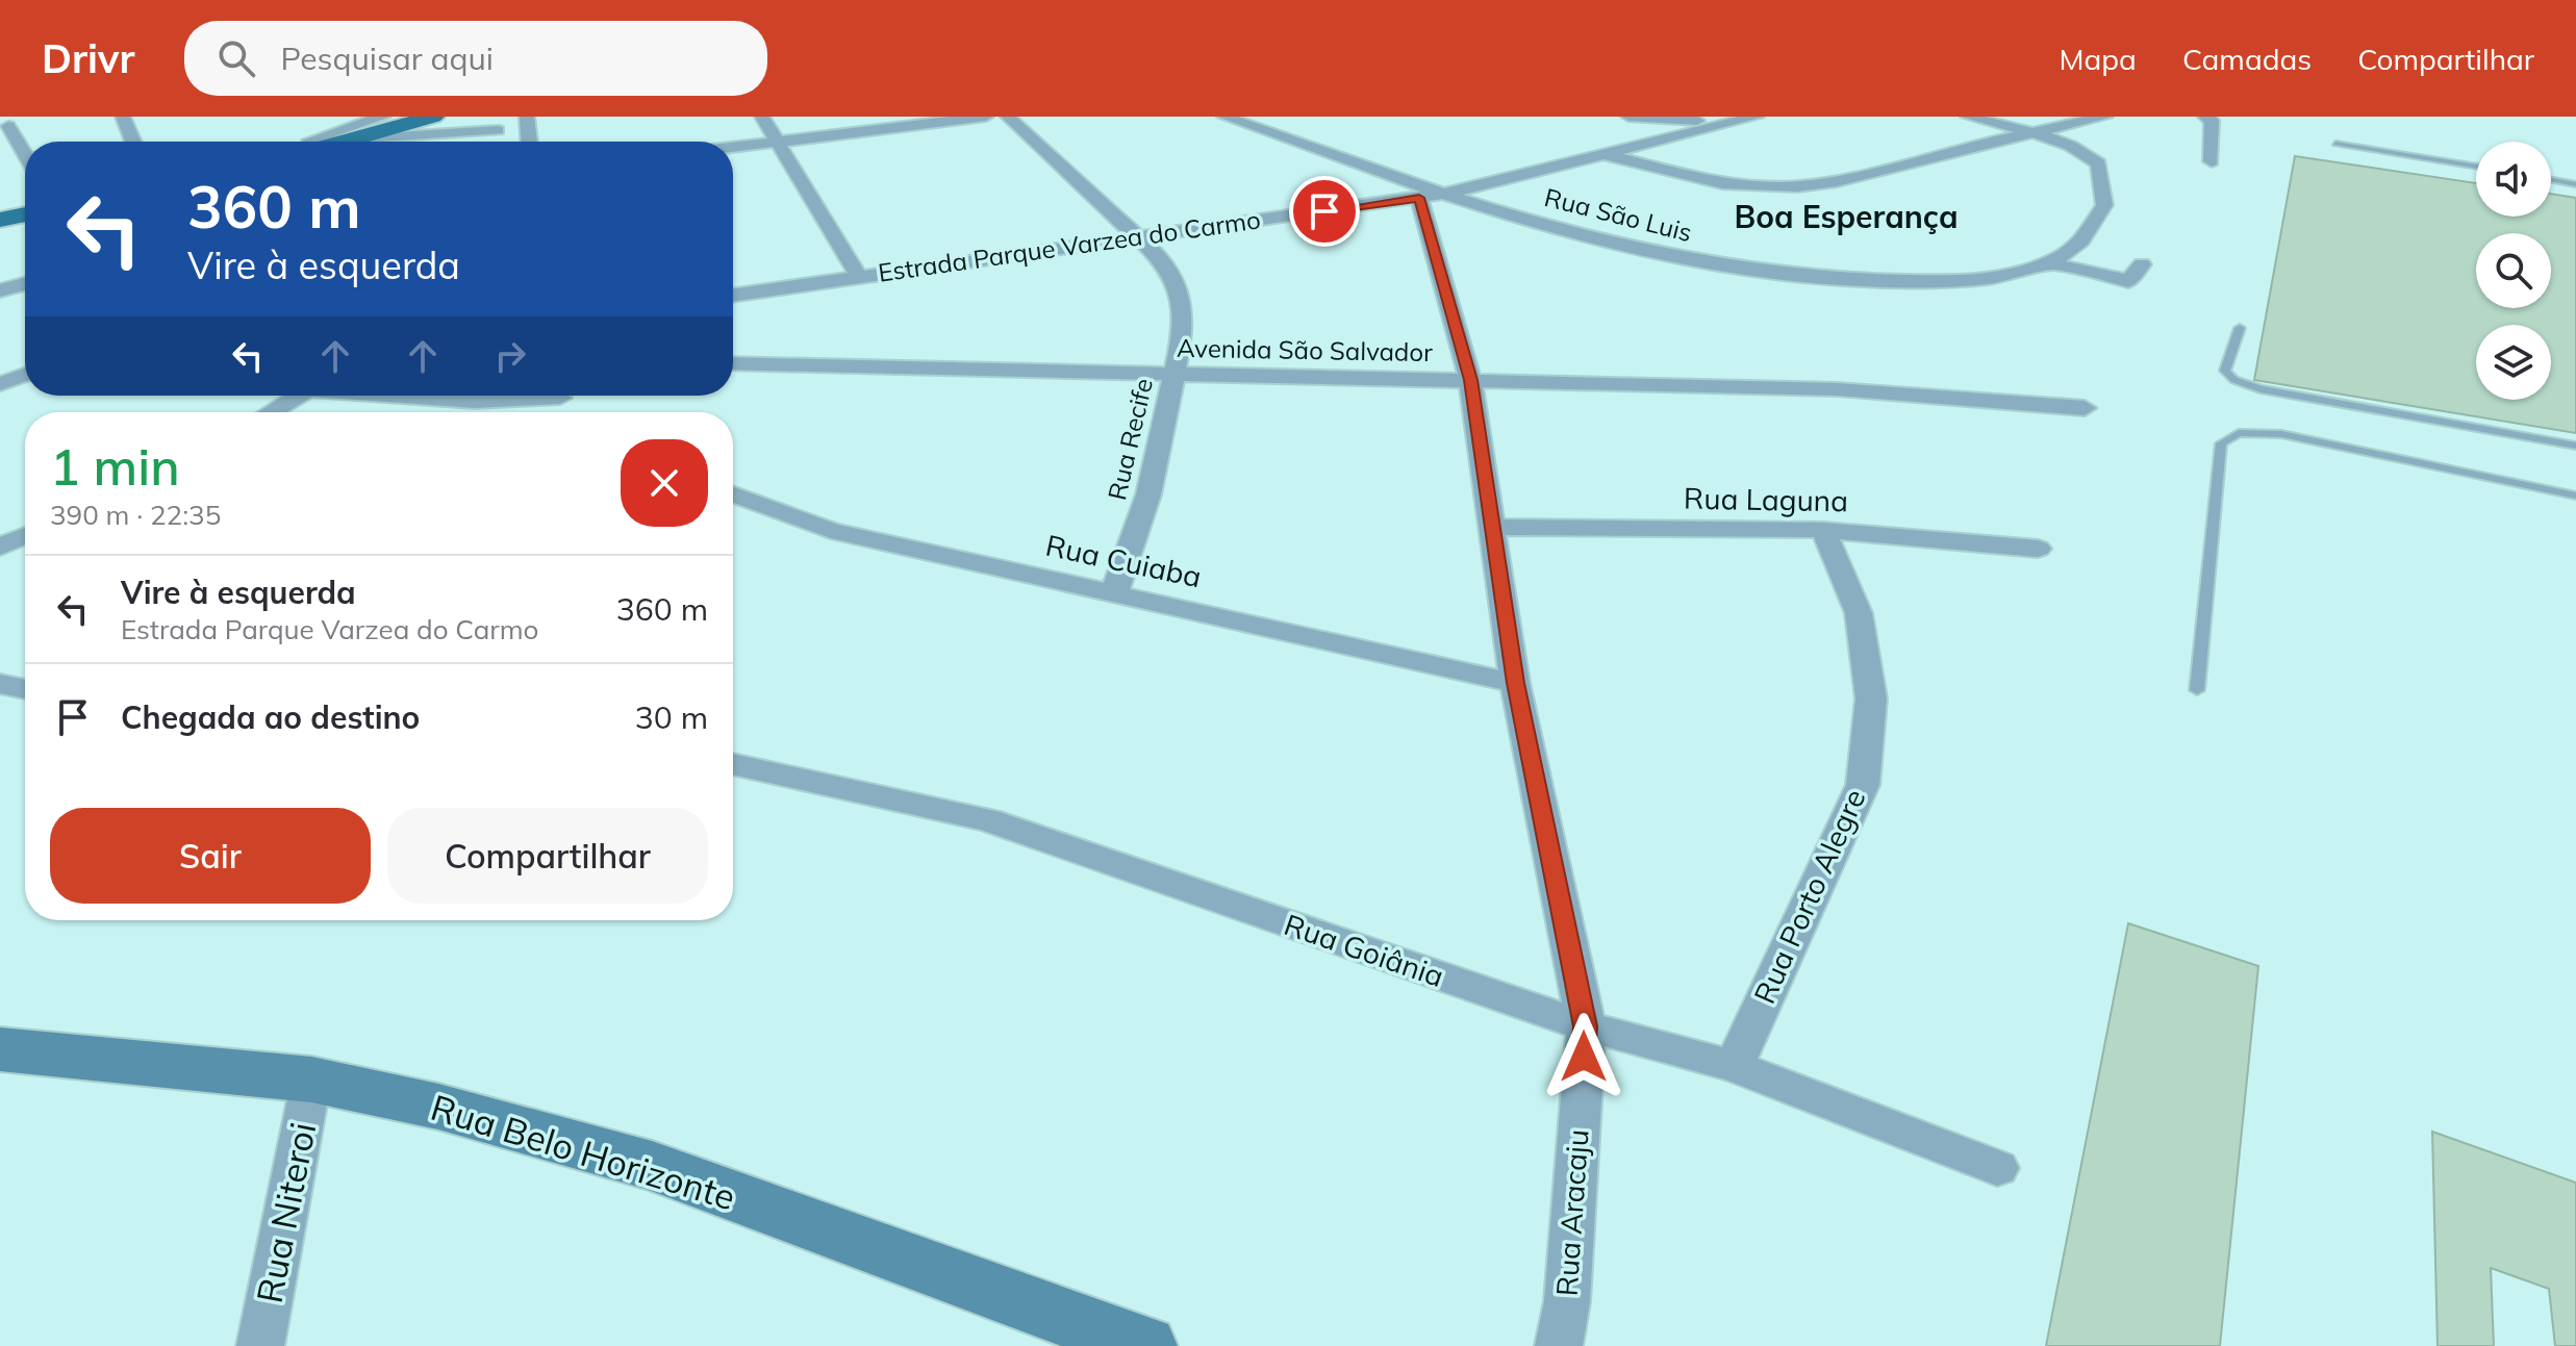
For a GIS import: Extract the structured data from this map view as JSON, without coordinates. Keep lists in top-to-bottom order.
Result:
{
  "streets": {
    "main road": ["Rua Belo Horizonte"],
    "street": [
      "Rua São Luis",
      "Estrada Parque Varzea do Carmo",
      "Avenida São Salvador",
      "Rua Recife",
      "Rua Laguna",
      "Rua Cuiaba",
      "Rua Porto Alegre",
      "Rua Goiânia",
      "Rua Niteroi",
      "Rua Aracaju"
    ]
  },
  "crossings": [
    ["Rua São Luis", "Estrada Parque Varzea do Carmo"],
    ["Estrada Parque Varzea do Carmo", "Rua Recife"],
    ["Estrada Parque Varzea do Carmo", "Rua Aracaju"],
    ["Avenida São Salvador", "Rua Recife"],
    ["Avenida São Salvador", "Rua Aracaju"],
    ["Rua Recife", "Rua Cuiaba"],
    ["Rua Laguna", "Rua Porto Alegre"],
    ["Rua Laguna", "Rua Aracaju"],
    ["Rua Cuiaba", "Rua Aracaju"],
    ["Rua Porto Alegre", "Rua Goiânia"],
    ["Rua Goiânia", "Rua Aracaju"],
    ["Rua Belo Horizonte", "Rua Niteroi"]
  ],
  "districts": ["Boa Esperança"],
  "page": {
    "header": "Drivr",
    "search": "Pesquisar aqui",
    "nav": ["Mapa", "Camadas", "Compartilhar"],
    "turn": ["360 m", "Vire à esquerda"],
    "heading": ["1 min", "390 m · 22:35"],
    "list": [
      {
        "name": "Vire à esquerda",
        "note": "Estrada Parque Varzea do Carmo",
        "value": "360 m"
      },
      {
        "name": "Chegada ao destino",
        "value": "30 m"
      }
    ],
    "buttons": ["Sair", "Compartilhar"]
  }
}
